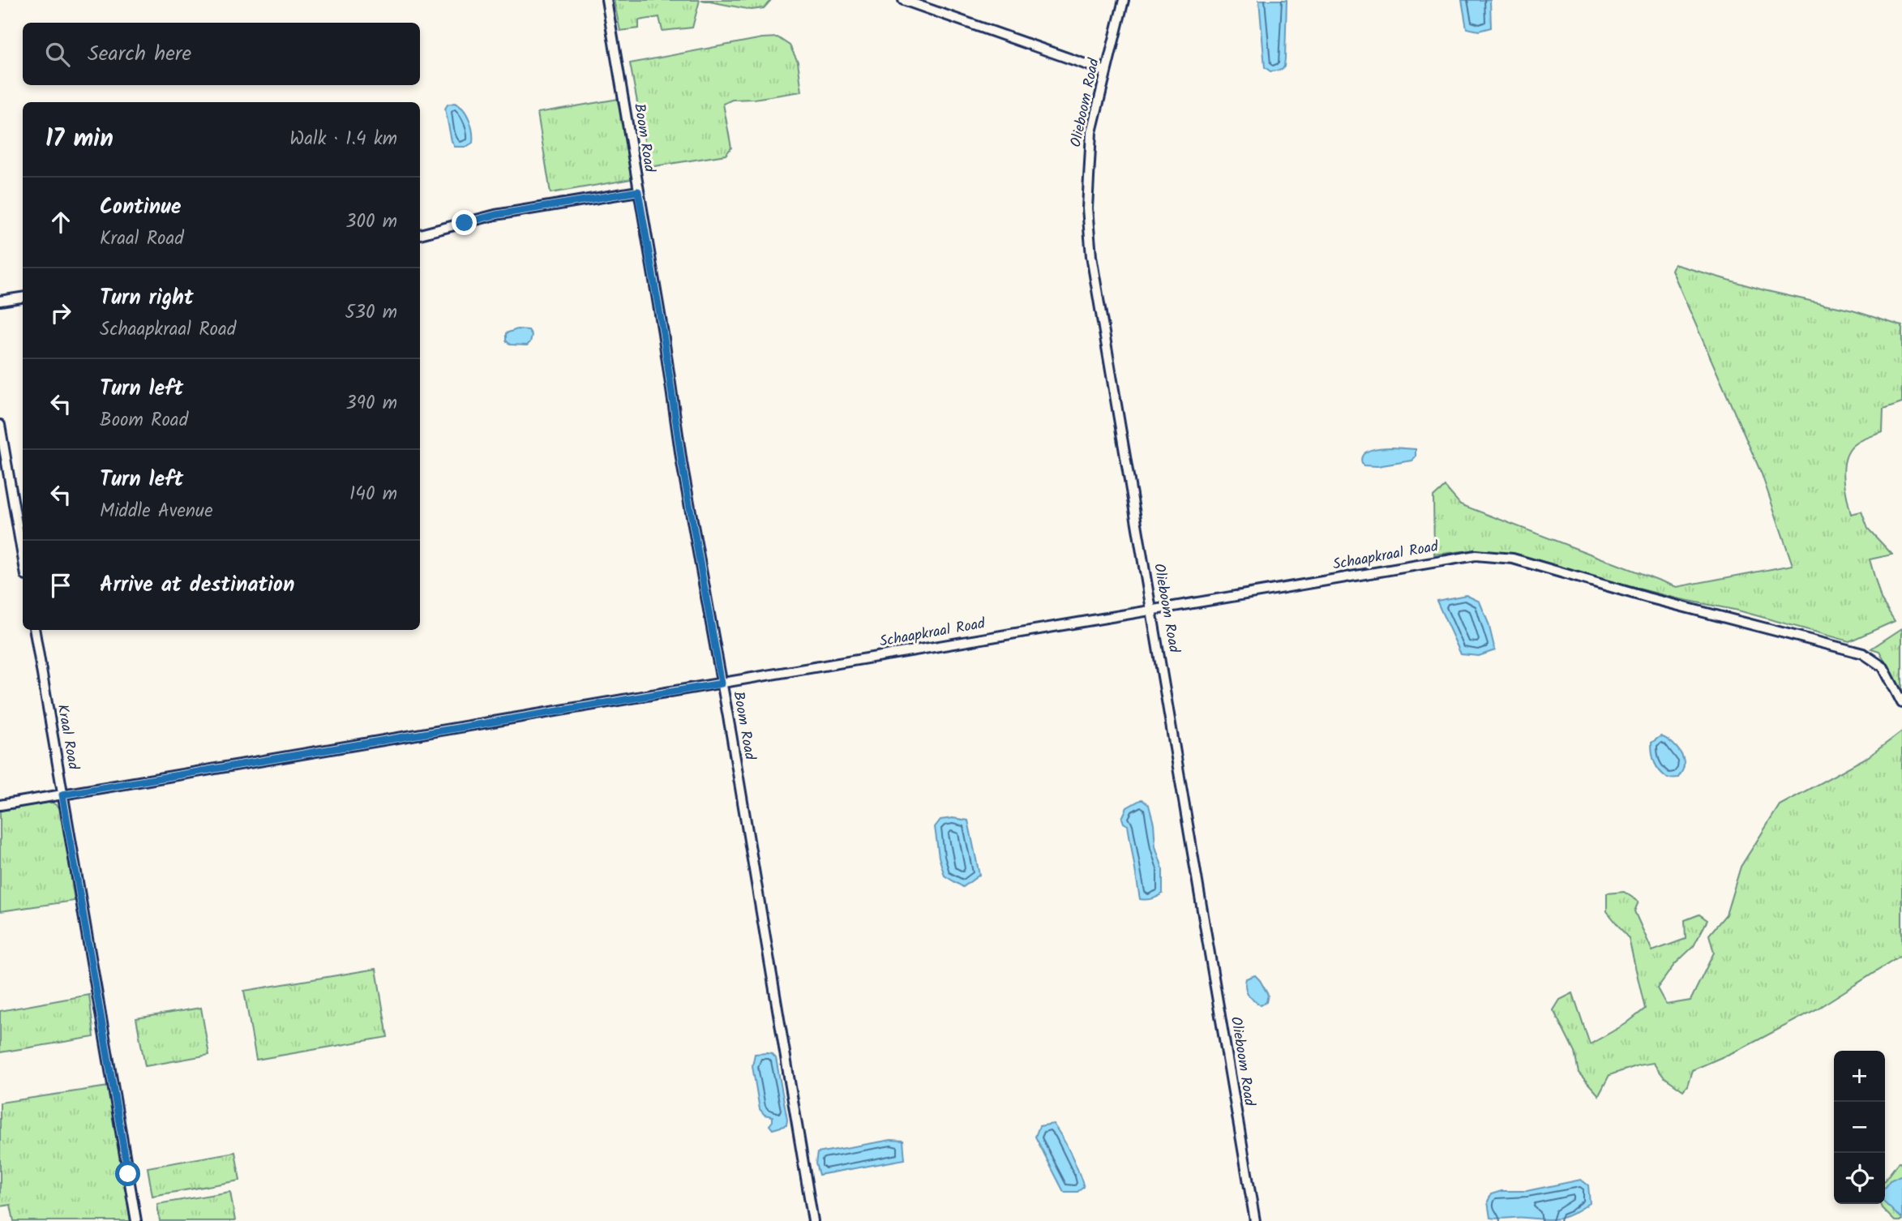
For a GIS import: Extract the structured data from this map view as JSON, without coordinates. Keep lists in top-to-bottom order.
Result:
{
  "streets": {
    "street": [
      "Olieboom Road",
      "Boom Road",
      "Schaapkraal Road",
      "Kraal Road"
    ]
  },
  "crossings": [
    ["Olieboom Road", "Schaapkraal Road"],
    ["Boom Road", "Schaapkraal Road"],
    ["Schaapkraal Road", "Kraal Road"]
  ],
  "page": {
    "search": "Search here",
    "heading": ["17 min", "Walk · 1.4 km"],
    "list": [
      ["Continue", "Kraal Road", "300 m"],
      ["Turn right", "Schaapkraal Road", "530 m"],
      ["Turn left", "Boom Road", "390 m"],
      ["Turn left", "Middle Avenue", "140 m"],
      "Arrive at destination"
    ],
    "map_buttons": ["+", "−"]
  }
}
